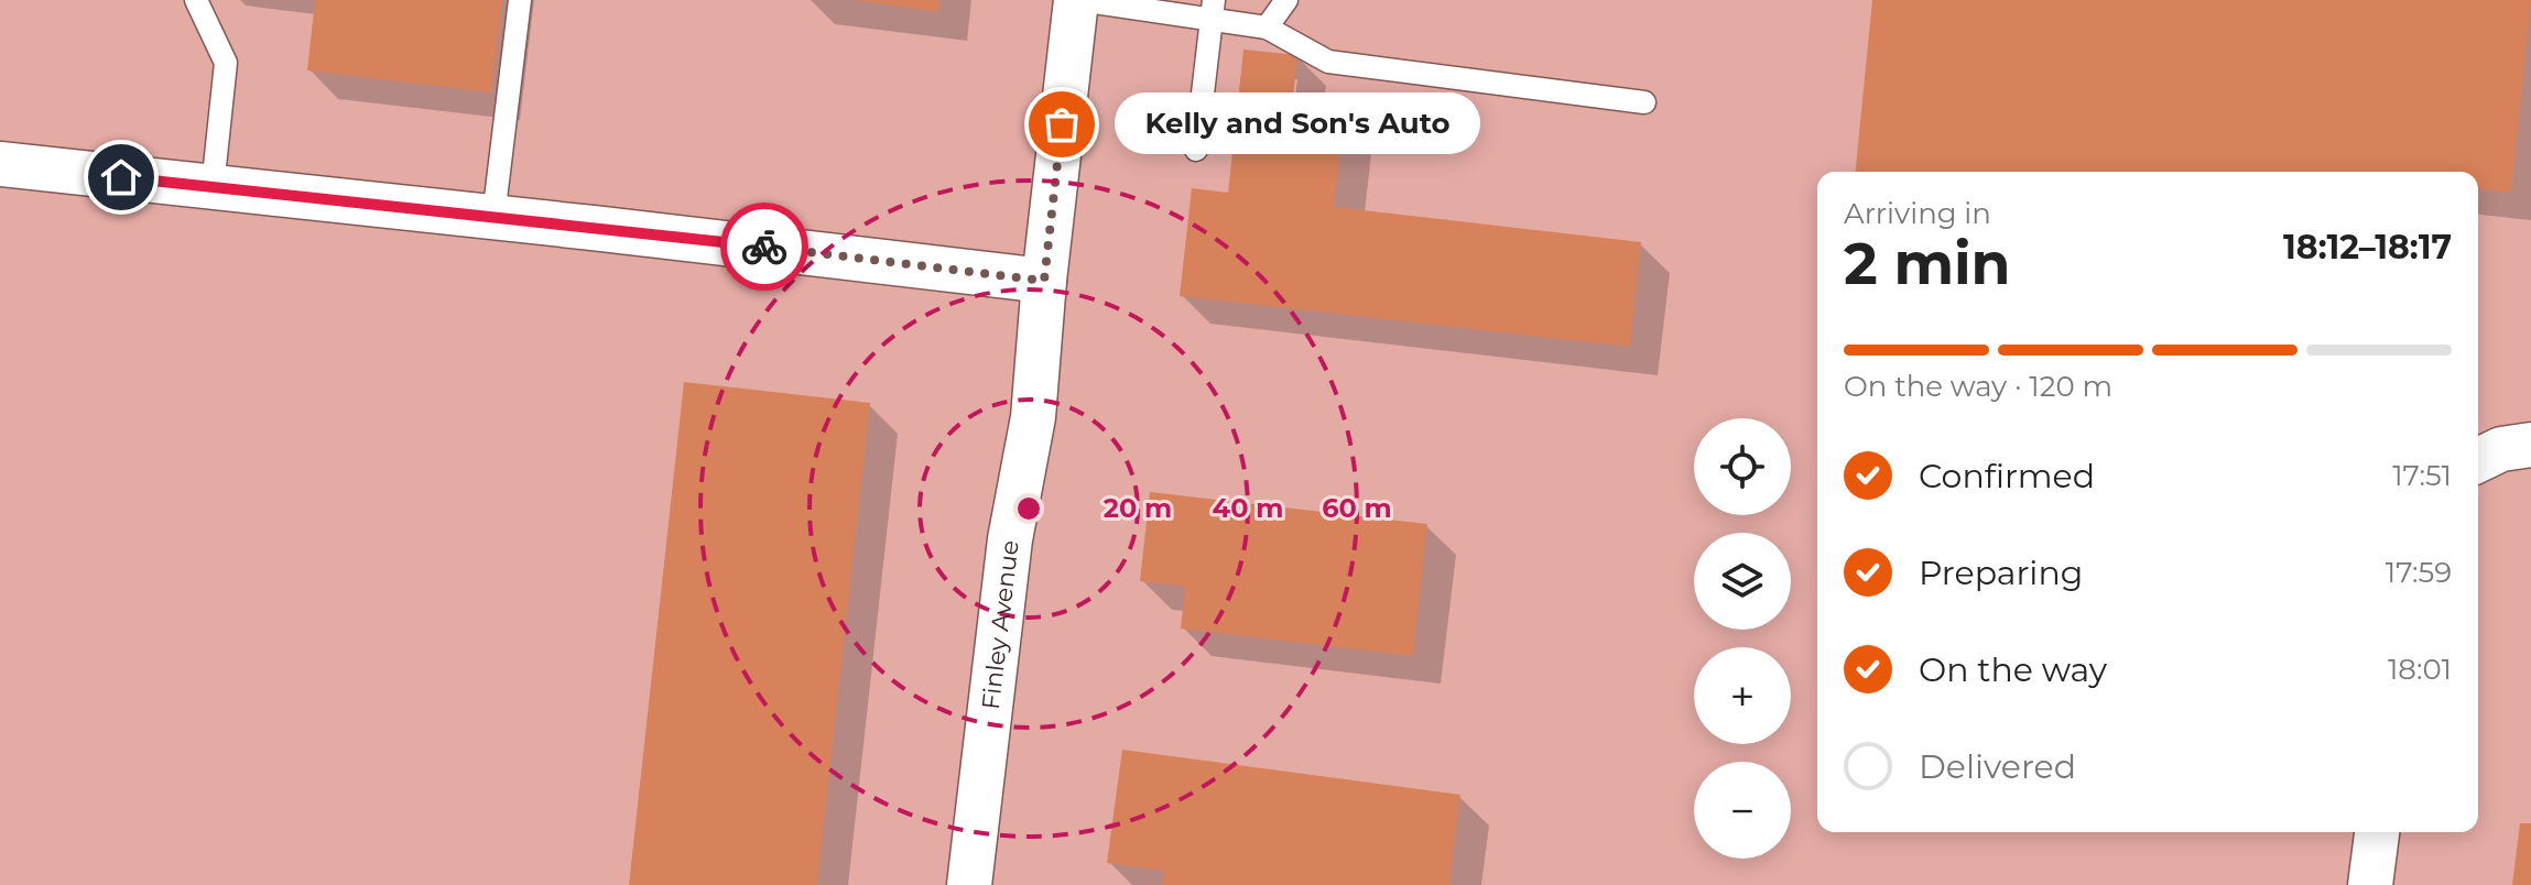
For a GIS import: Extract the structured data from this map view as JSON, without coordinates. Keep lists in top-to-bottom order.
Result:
{
  "streets": {
    "street": ["Finley Avenue"]
  },
  "places": ["Kelly and Son's Auto"],
  "page": {
    "bubble": "Kelly and Son's Auto",
    "heading": ["2 min", "Arriving in", "18:12–18:17"],
    "bar": "On the way · 120 m",
    "map_buttons": ["+", "−"],
    "list": [
      ["Confirmed", "17:51"],
      ["Preparing", "17:59"],
      ["On the way", "18:01"],
      "Delivered"
    ]
  },
  "rings": ["20 m", "40 m", "60 m"]
}
